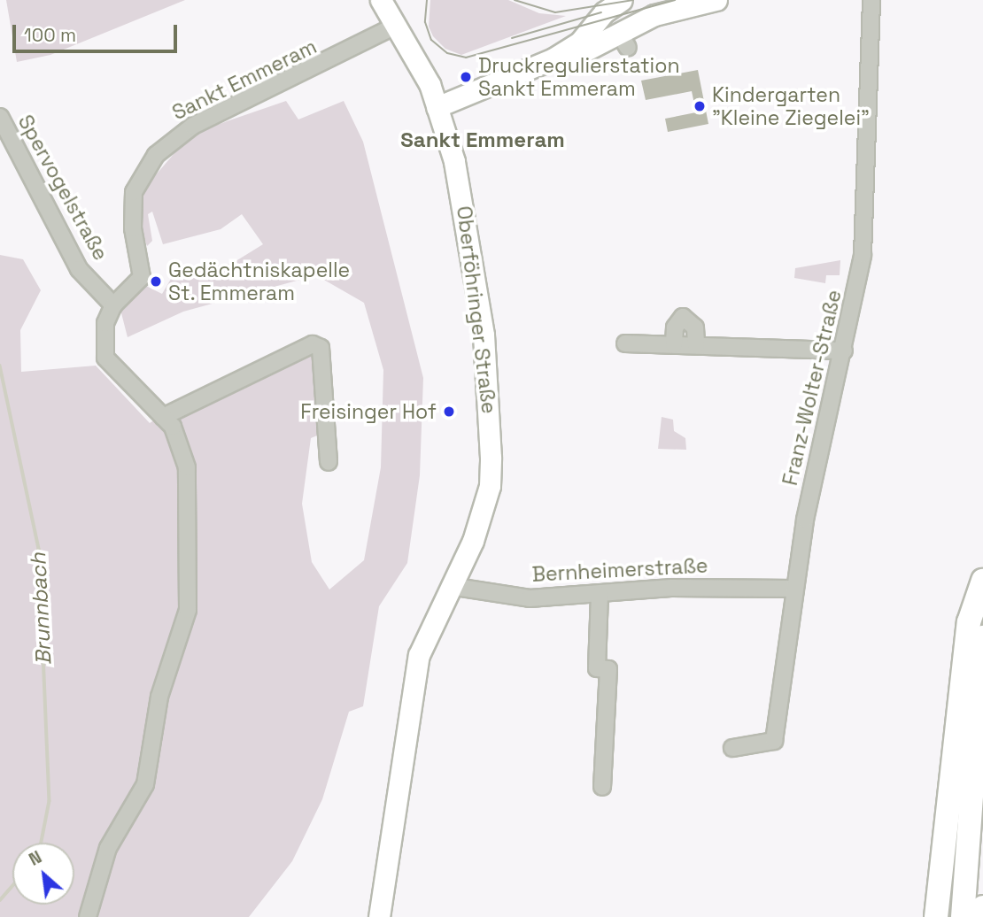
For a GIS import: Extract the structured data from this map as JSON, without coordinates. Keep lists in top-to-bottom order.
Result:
{
  "streets": {
    "main road": ["Oberföhringer Straße"],
    "street": [
      "Sankt Emmeram",
      "Spervogelstraße",
      "Franz-Wolter-Straße",
      "Bernheimerstraße"
    ]
  },
  "crossings": [
    ["Sankt Emmeram", "Spervogelstraße"],
    ["Sankt Emmeram", "Oberföhringer Straße"],
    ["Oberföhringer Straße", "Bernheimerstraße"],
    ["Franz-Wolter-Straße", "Bernheimerstraße"]
  ],
  "districts": ["Sankt Emmeram"],
  "water": ["Brunnbach"],
  "places": [
    "Druckregulierstation Sankt Emmeram",
    "Kindergarten \"Kleine Ziegelei\"",
    "Gedächtniskapelle St. Emmeram",
    "Freisinger Hof"
  ],
  "scale_bar": "100 m",
  "north": "top left"
}
